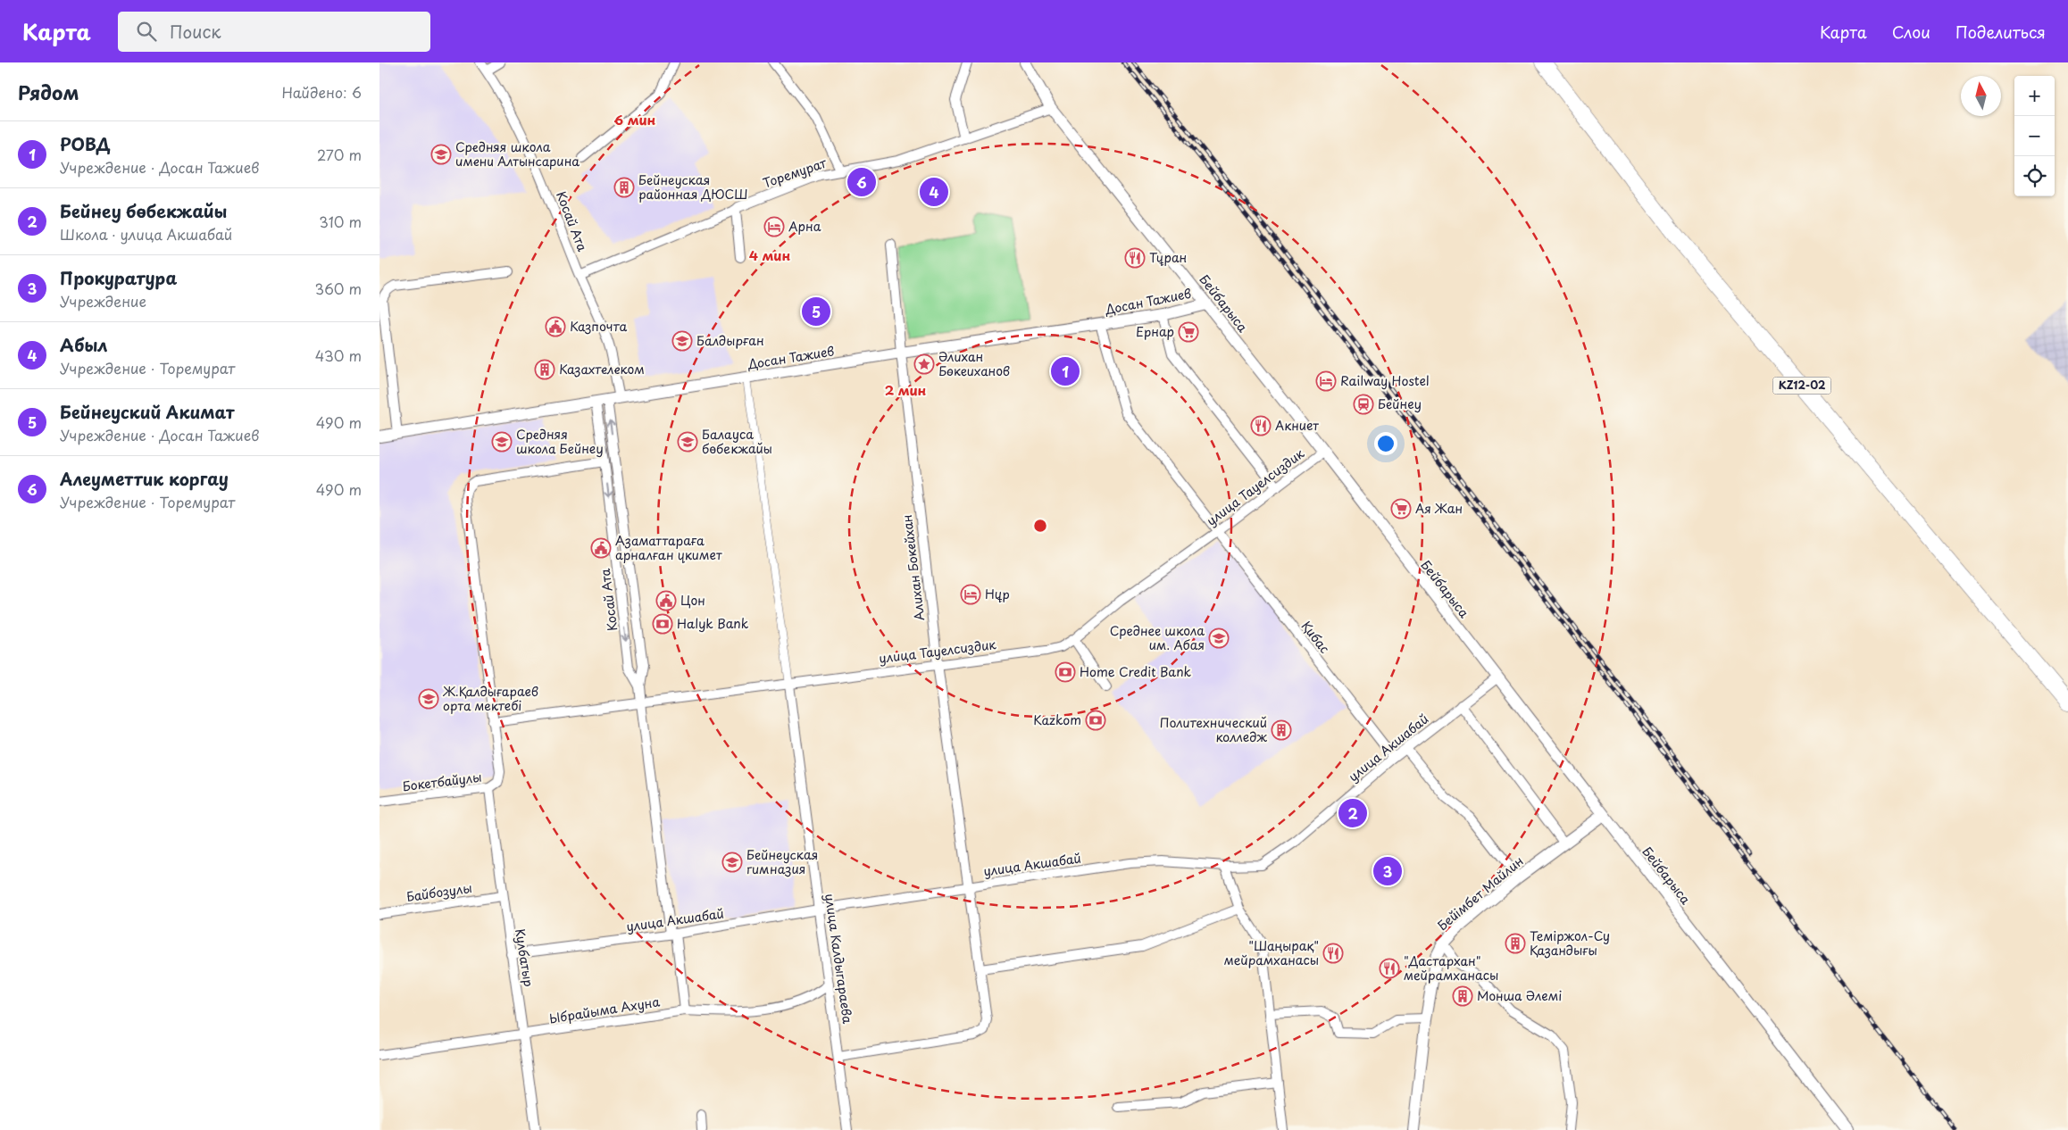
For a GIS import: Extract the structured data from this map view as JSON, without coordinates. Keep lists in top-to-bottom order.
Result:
{
  "streets": {
    "highway": ["KZ12-02"],
    "street": [
      "Торемурат",
      "Косай Ата",
      "Досан Тажиев",
      "Бейбарыса",
      "улица Тауелсиздик",
      "Алихан Бокейхан",
      "Қибас",
      "улица Акшабай",
      "Бокетбайулы",
      "Байбозулы",
      "Бейімбет Майлин",
      "Кулбатыр",
      "улица Калдыгараева",
      "Ыбрайыма Ахуна"
    ]
  },
  "crossings": [
    ["Торемурат", "Косай Ата"],
    ["Торемурат", "Бейбарыса"],
    ["Косай Ата", "Досан Тажиев"],
    ["Косай Ата", "улица Тауелсиздик"],
    ["Косай Ата", "улица Акшабай"],
    ["Косай Ата", "Бокетбайулы"],
    ["Косай Ата", "Ыбрайыма Ахуна"],
    ["Досан Тажиев", "Бейбарыса"],
    ["Досан Тажиев", "Алихан Бокейхан"],
    ["Досан Тажиев", "Қибас"],
    ["Бейбарыса", "улица Тауелсиздик"],
    ["Бейбарыса", "улица Акшабай"],
    ["Бейбарыса", "Бейімбет Майлин"],
    ["улица Тауелсиздик", "Алихан Бокейхан"],
    ["улица Тауелсиздик", "Қибас"],
    ["улица Тауелсиздик", "Бокетбайулы"],
    ["улица Тауелсиздик", "улица Калдыгараева"],
    ["Алихан Бокейхан", "улица Акшабай"],
    ["Алихан Бокейхан", "улица Калдыгараева"],
    ["Қибас", "улица Акшабай"],
    ["улица Акшабай", "Кулбатыр"],
    ["улица Акшабай", "улица Калдыгараева"],
    ["Бокетбайулы", "Кулбатыр"],
    ["Байбозулы", "Кулбатыр"],
    ["Кулбатыр", "Ыбрайыма Ахуна"],
    ["улица Калдыгараева", "Ыбрайыма Ахуна"]
  ],
  "places": {
    "school or university": [
      "Средняя школа имени Алтынсарина",
      "Балдырған",
      "Средняя школа Бейнеу",
      "Балауса бөбекжайы",
      "Среднее школа им. Абая",
      "Ж.Қалдығараев орта мектебі",
      "Бейнеуская гимназия"
    ],
    "building": [
      "Бейнеуская районная ДЮСШ",
      "Казахтелеком",
      "Политехнический колледж",
      "Теміржол-Су Қазандығы",
      "Монша Әлемі"
    ],
    "hotel": ["Арна", "Railway Hostel", "Нұр"],
    "restaurant": [
      "Тұран",
      "Акниет",
      "\"Шаңырақ\" мейрамханасы",
      "\"Дастархан\" мейрамханасы"
    ],
    "public building": ["Казпочта", "Азаматтараға арналған үкимет", "Цон"],
    "supermarket": ["Ернар", "Ая Жан"],
    "place": ["Әлихан Бөкеиханов"],
    "station": ["Бейнеу"],
    "bank": ["Halyk Bank", "Home Credit Bank", "Kazkom"]
  },
  "north": "top",
  "page": {
    "header": "Карта",
    "search": "Поиск",
    "nav": ["Карта", "Слои", "Поделиться"],
    "heading": ["Рядом", "Найдено: 6"],
    "map_buttons": ["+", "−"],
    "list": [
      {
        "mark": "1",
        "name": "РОВД",
        "note": "Учреждение · Досан Тажиев",
        "value": "270 m"
      },
      {
        "mark": "2",
        "name": "Бейнеу бөбекжайы",
        "note": "Школа · улица Акшабай",
        "value": "310 m"
      },
      {
        "mark": "3",
        "name": "Прокуратура",
        "note": "Учреждение",
        "value": "360 m"
      },
      {
        "mark": "4",
        "name": "Абыл",
        "note": "Учреждение · Торемурат",
        "value": "430 m"
      },
      {
        "mark": "5",
        "name": "Бейнеуский Акимат",
        "note": "Учреждение · Досан Тажиев",
        "value": "490 m"
      },
      {
        "mark": "6",
        "name": "Алеуметтик коргау",
        "note": "Учреждение · Торемурат",
        "value": "490 m"
      }
    ],
    "pins": [
      "6",
      "4",
      "5",
      "1",
      "2",
      "3"
    ]
  },
  "rings": ["6 мин", "4 мин", "2 мин"]
}
